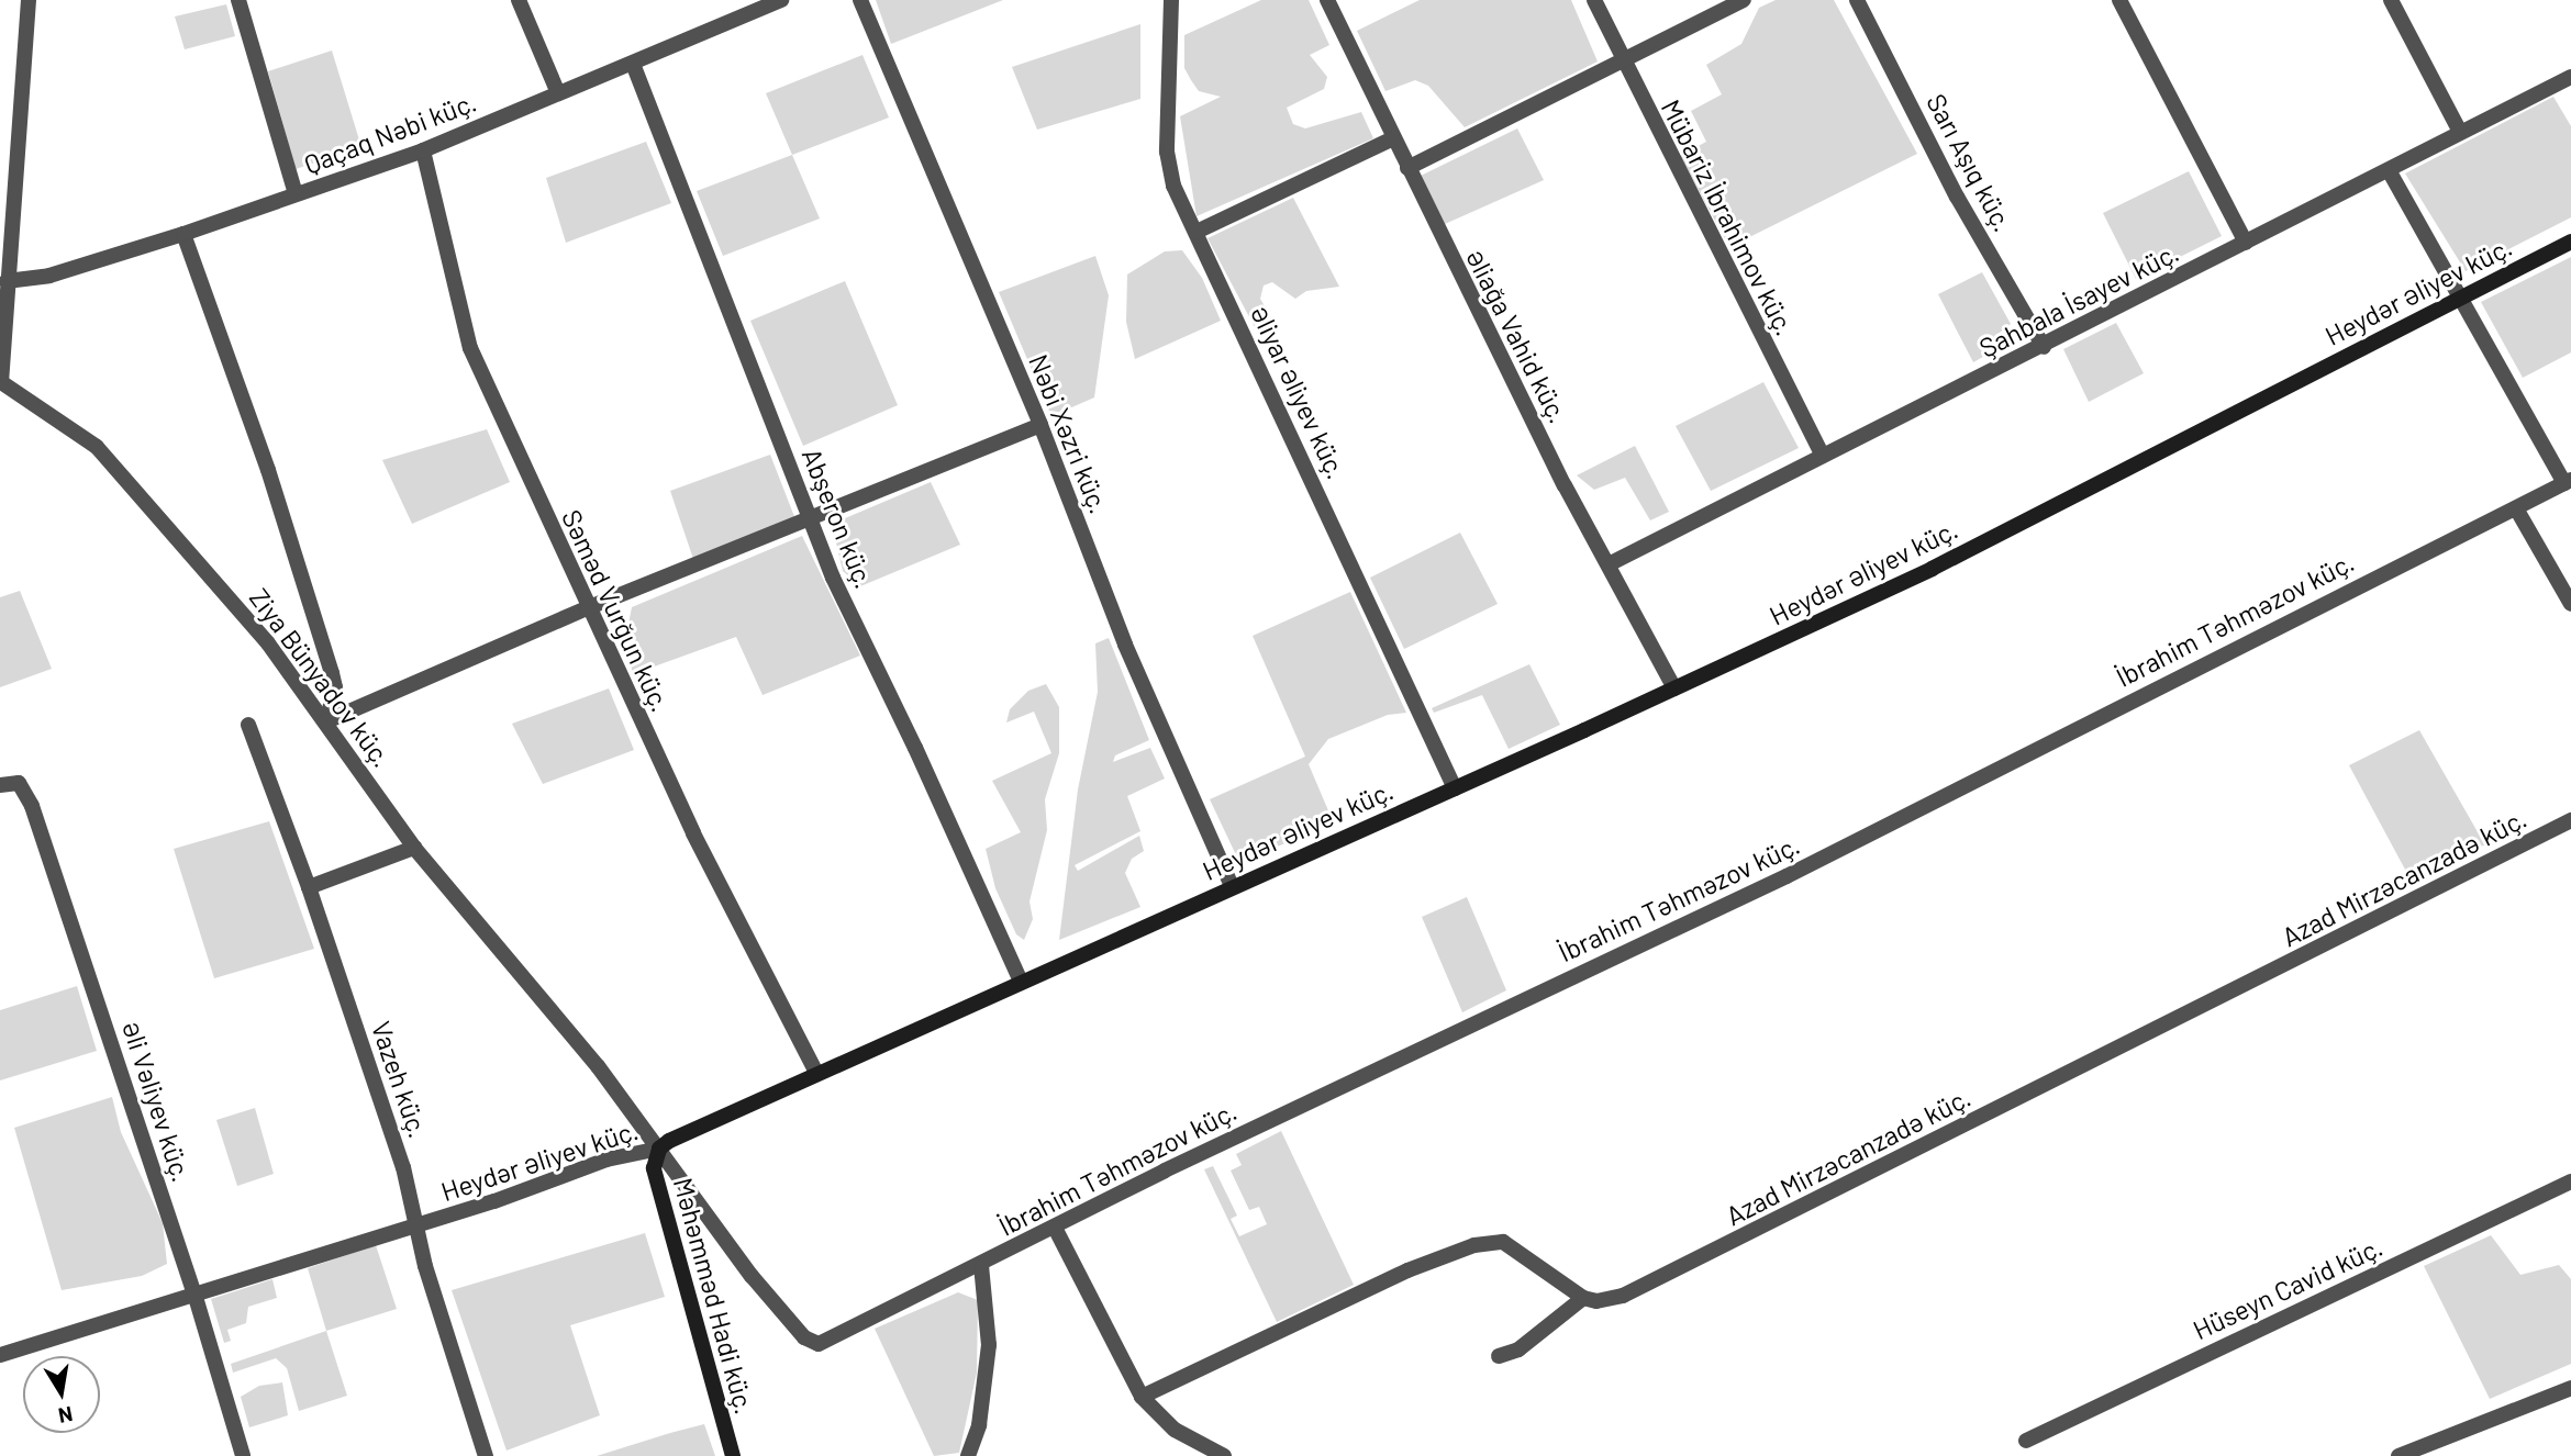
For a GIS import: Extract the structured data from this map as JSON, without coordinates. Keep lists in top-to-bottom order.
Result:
{
  "streets": {
    "street": [
      "Qaçaq Nəbi küç.",
      "Sarı Aşıq küç.",
      "Mübariz İbrahimov küç.",
      "Heydər Əliyev küç.",
      "Şahbala İsayev küç.",
      "Əliağa Vahid küç.",
      "Əliyar Əliyev küç.",
      "Nəbi Xəzri küç.",
      "Abşeron küç.",
      "Səməd Vurğun küç.",
      "İbrahim Təhməzov küç.",
      "Ziya Bünyadov küç.",
      "Azad Mirzəcanzadə küç.",
      "Vazeh küç.",
      "Əli Vəliyev küç.",
      "Hüseyn Cavid küç.",
      "Məhəmməd Hadi küç."
    ]
  },
  "crossings": [
    ["Qaçaq Nəbi küç.", "Abşeron küç."],
    ["Qaçaq Nəbi küç.", "Səməd Vurğun küç."],
    ["Qaçaq Nəbi küç.", "Ziya Bünyadov küç."],
    ["Sarı Aşıq küç.", "Şahbala İsayev küç."],
    ["Mübariz İbrahimov küç.", "Şahbala İsayev küç."],
    ["Heydər Əliyev küç.", "Əliağa Vahid küç."],
    ["Heydər Əliyev küç.", "Əliyar Əliyev küç."],
    ["Heydər Əliyev küç.", "Nəbi Xəzri küç."],
    ["Heydər Əliyev küç.", "Abşeron küç."],
    ["Heydər Əliyev küç.", "Səməd Vurğun küç."],
    ["Heydər Əliyev küç.", "Ziya Bünyadov küç."],
    ["Heydər Əliyev küç.", "Vazeh küç."],
    ["Heydər Əliyev küç.", "Əli Vəliyev küç."],
    ["Heydər Əliyev küç.", "Məhəmməd Hadi küç."],
    ["Şahbala İsayev küç.", "Əliağa Vahid küç."],
    ["İbrahim Təhməzov küç.", "Ziya Bünyadov küç."],
    ["Ziya Bünyadov küç.", "Məhəmməd Hadi küç."]
  ],
  "north": "bottom"
}
